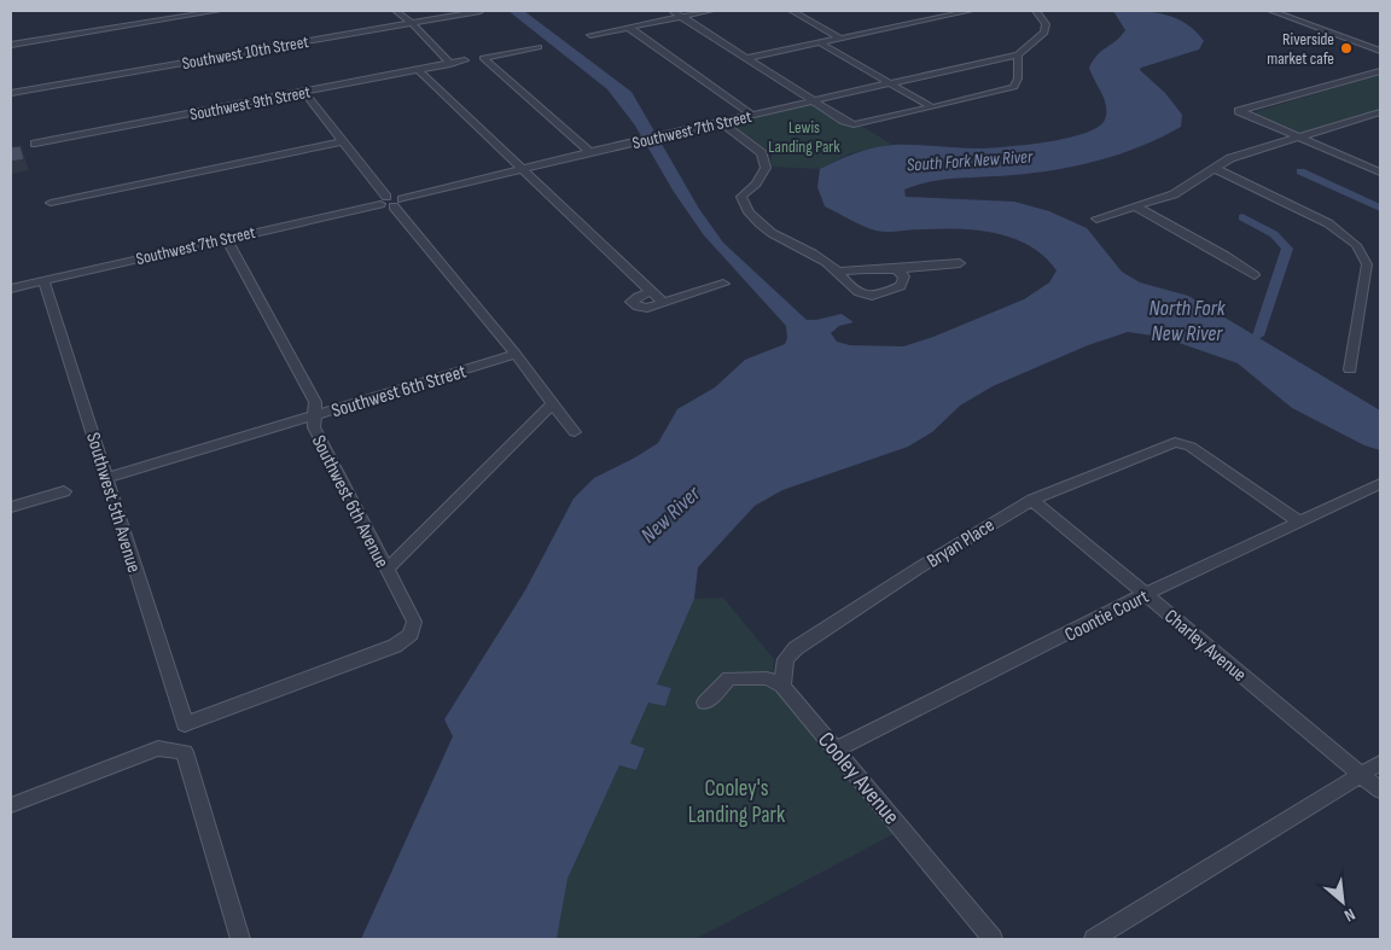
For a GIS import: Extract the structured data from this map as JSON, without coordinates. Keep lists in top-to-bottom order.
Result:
{
  "streets": {
    "street": [
      "Southwest 10th Street",
      "Southwest 9th Street",
      "Southwest 7th Street",
      "Southwest 6th Street",
      "Southwest 6th Avenue",
      "Southwest 5th Avenue",
      "Bryan Place",
      "Coontie Court",
      "Charley Avenue",
      "Cooley Avenue"
    ]
  },
  "crossings": [
    ["Southwest 7th Street", "Southwest 6th Avenue"],
    ["Southwest 7th Street", "Southwest 5th Avenue"],
    ["Southwest 6th Street", "Southwest 6th Avenue"],
    ["Southwest 6th Street", "Southwest 5th Avenue"],
    ["Southwest 6th Avenue", "Southwest 5th Avenue"],
    ["Bryan Place", "Coontie Court"],
    ["Bryan Place", "Charley Avenue"],
    ["Bryan Place", "Cooley Avenue"],
    ["Coontie Court", "Charley Avenue"],
    ["Coontie Court", "Cooley Avenue"]
  ],
  "water": ["South Fork New River", "North Fork New River", "New River"],
  "parks": ["Lewis Landing Park", "Cooley's Landing Park"],
  "places": ["Riverside market cafe"],
  "north": "bottom right"
}
